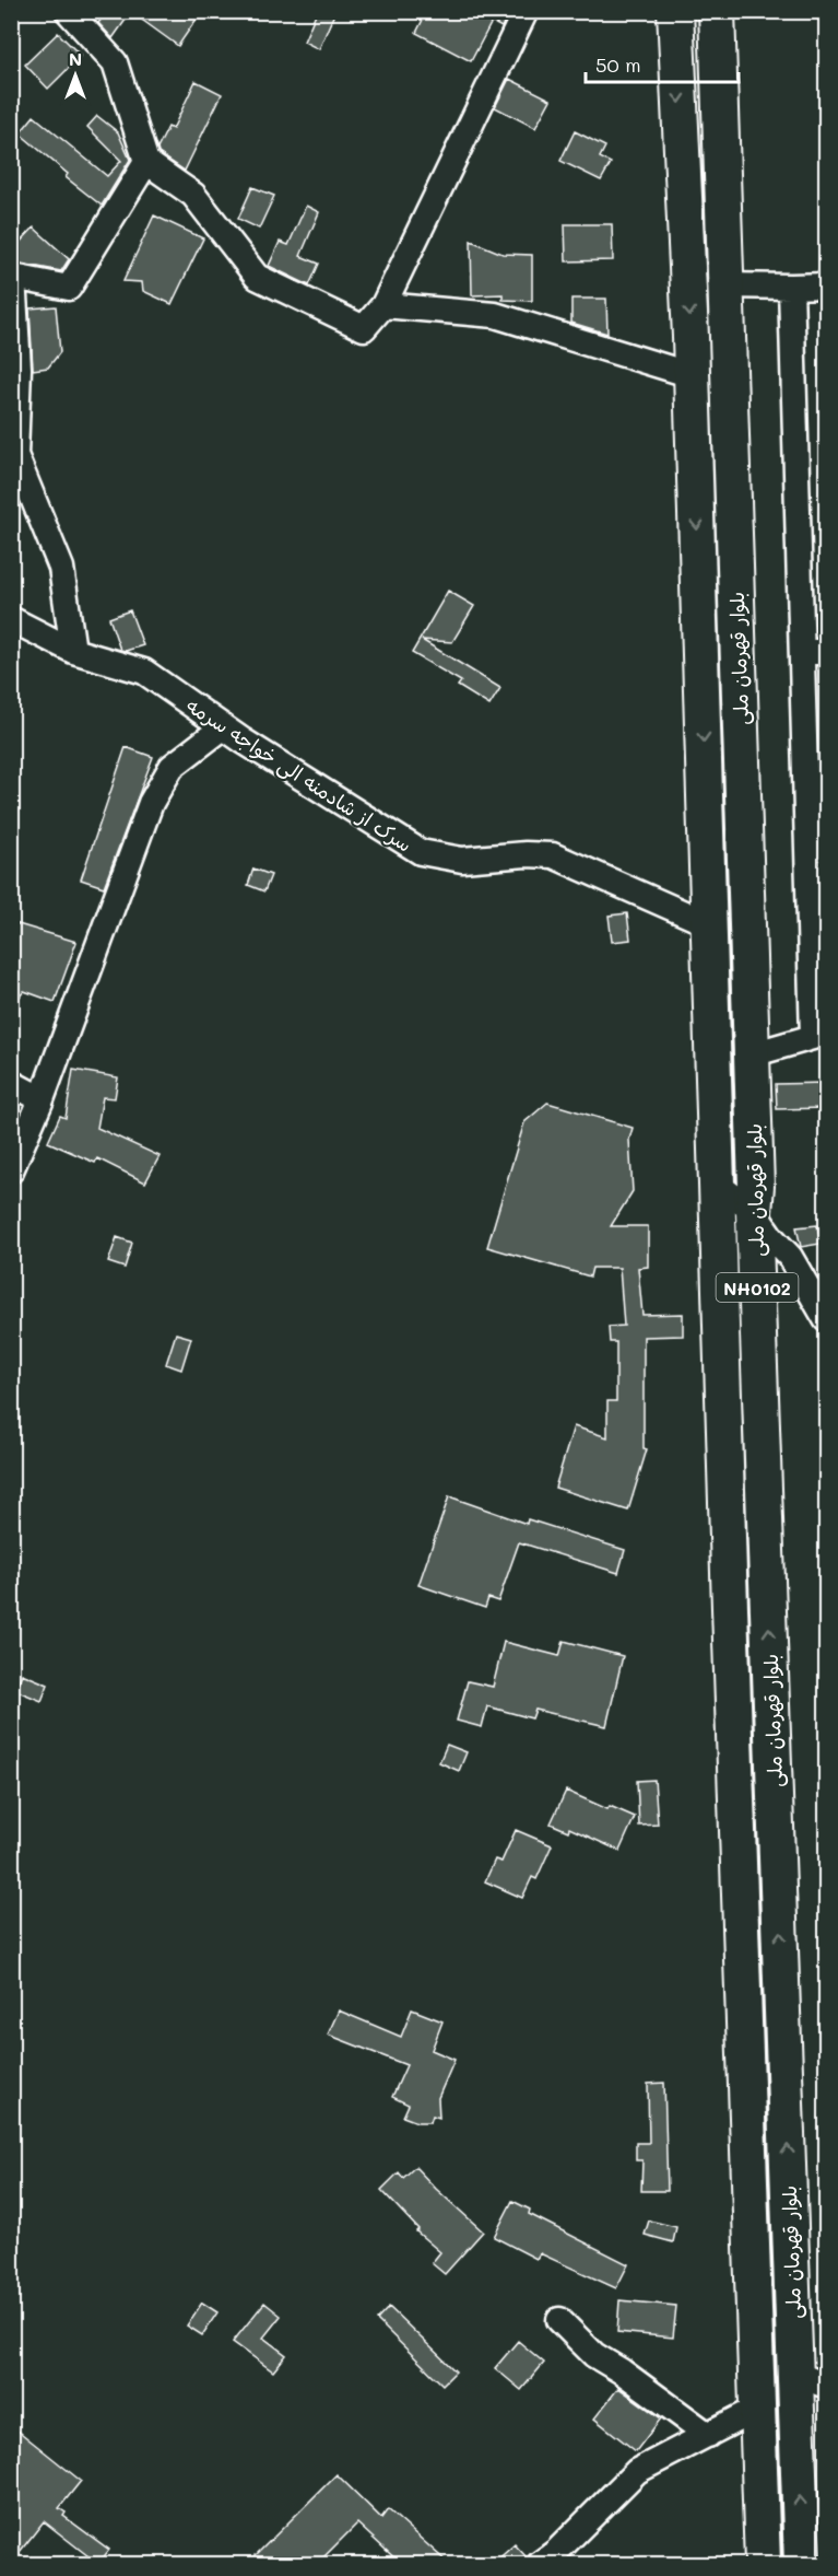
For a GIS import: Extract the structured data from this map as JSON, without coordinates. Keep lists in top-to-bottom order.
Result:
{
  "streets": {
    "highway": ["بلوار قهرمان ملی", "NH0102"],
    "street": ["سرک از شادمنه الی خواجه سرمه"]
  },
  "crossings": [
    ["بلوار قهرمان ملی", "سرک از شادمنه الی خواجه سرمه"]
  ],
  "scale_bar": "50 m",
  "north": "top"
}
